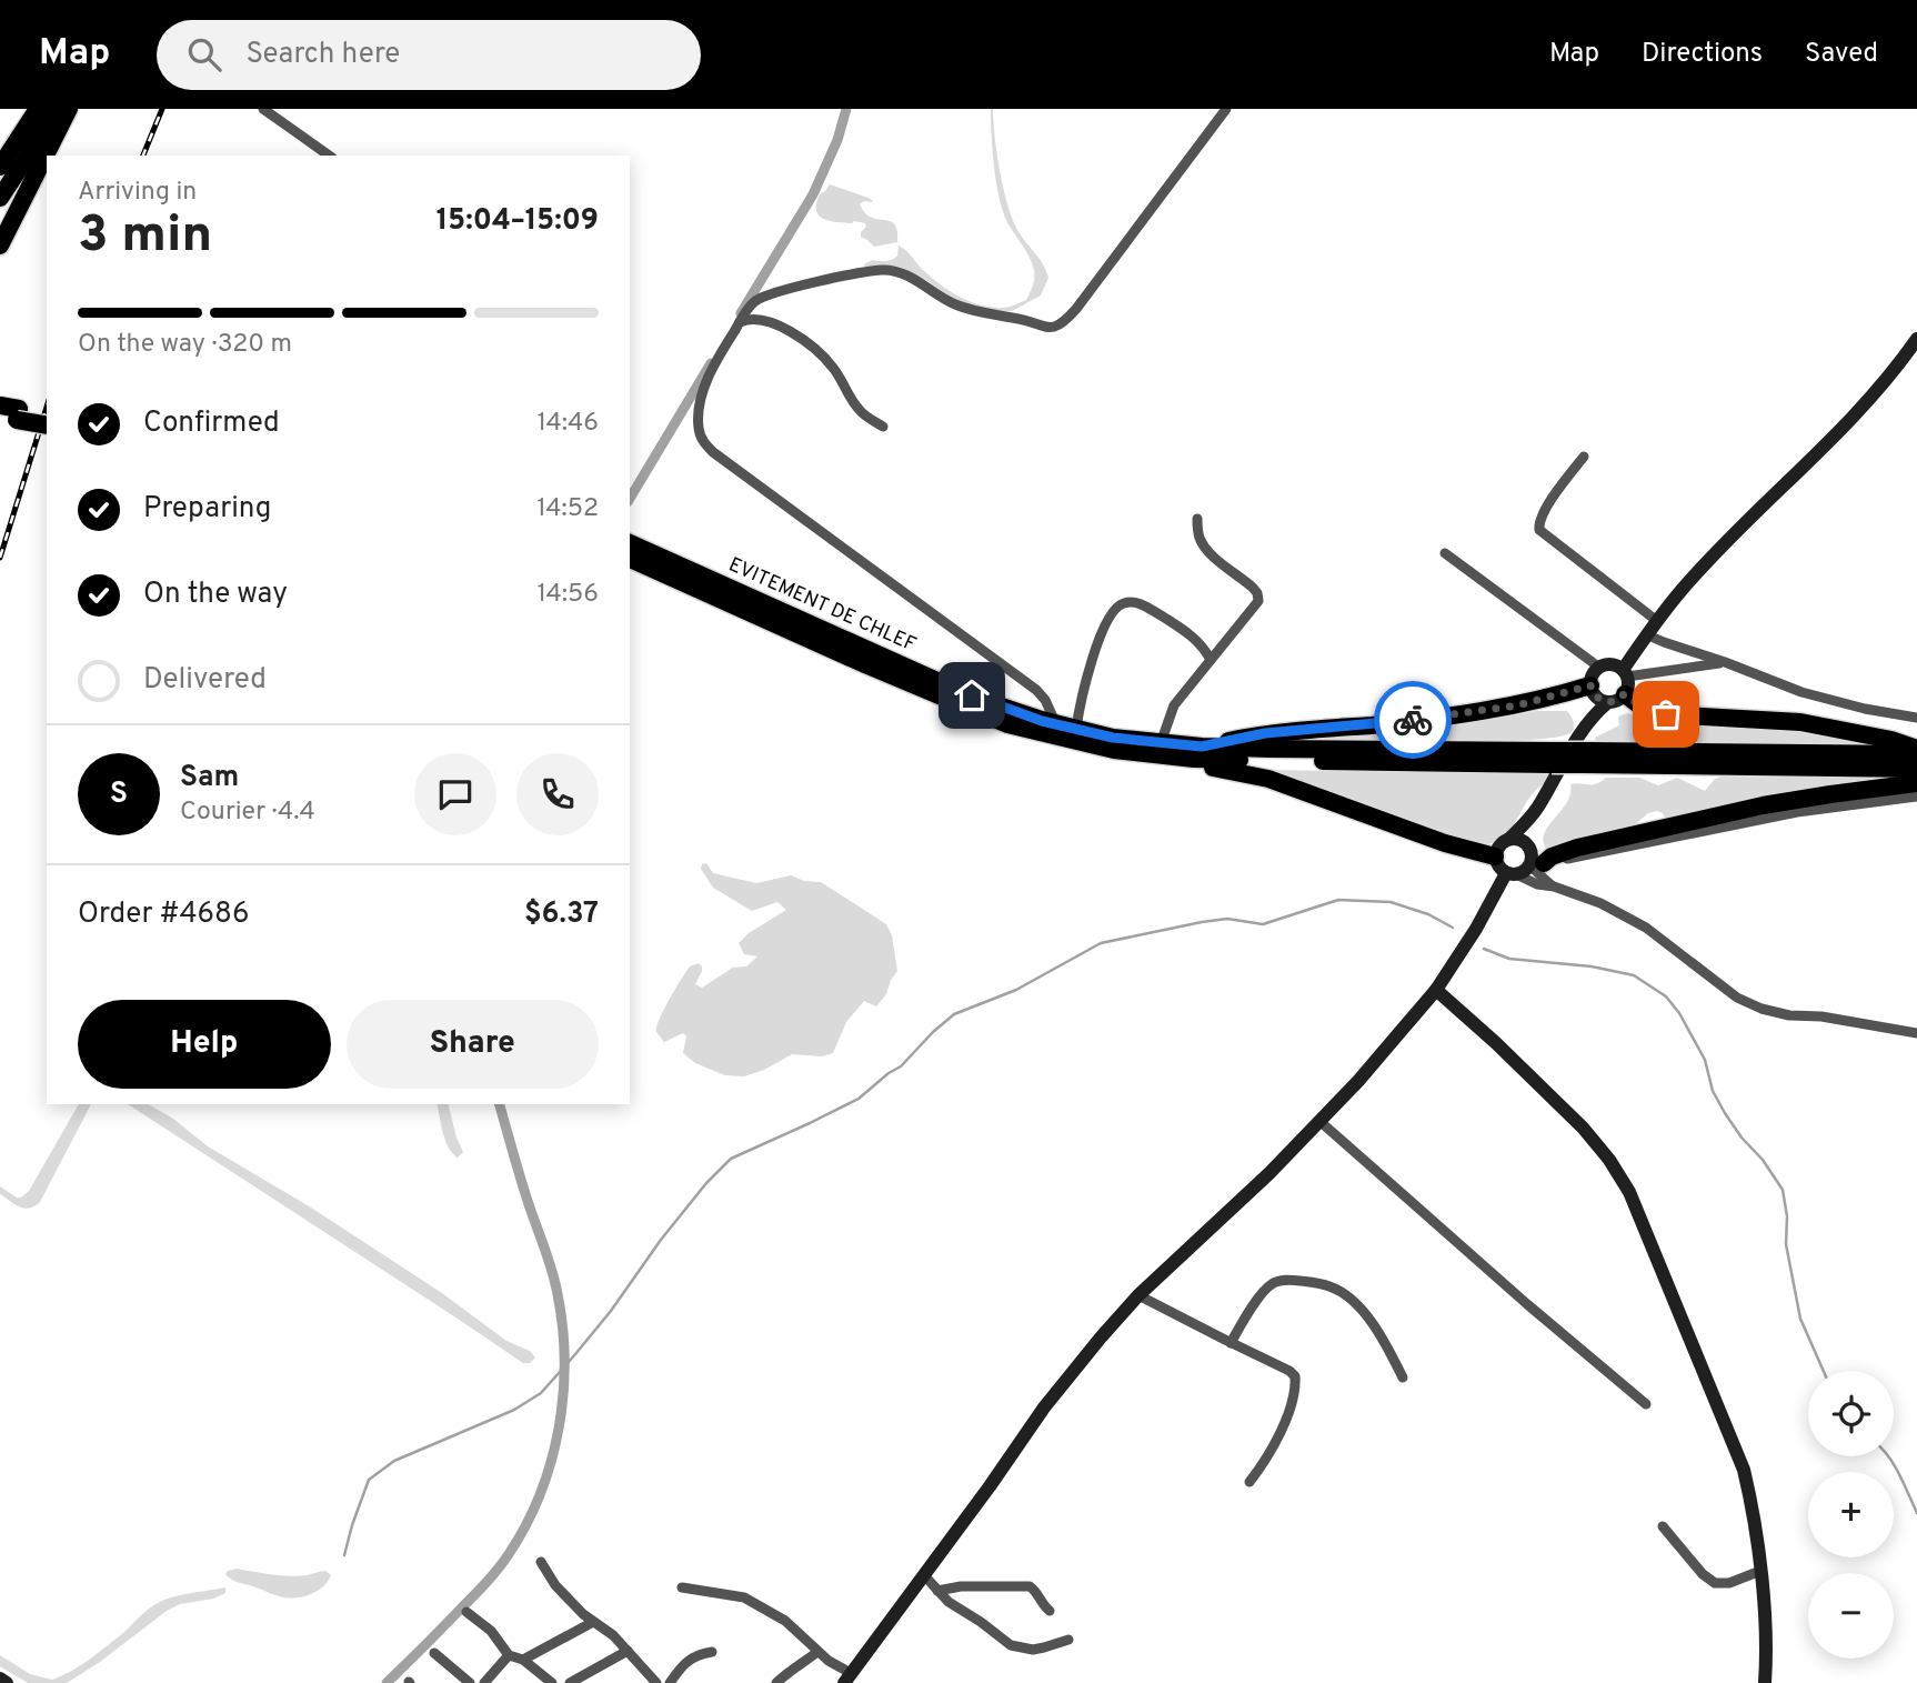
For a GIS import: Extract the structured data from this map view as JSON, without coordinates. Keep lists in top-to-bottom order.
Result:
{
  "streets": {
    "highway": ["EVITEMENT DE CHLEF"]
  },
  "page": {
    "header": "Map",
    "search": "Search here",
    "nav": ["Map", "Directions", "Saved"],
    "heading": ["3 min", "Arriving in", "15:04–15:09"],
    "panel": [
      "Sam",
      "Courier · 4.4",
      "Order #4686",
      "$6.37"
    ],
    "bar": "On the way · 320 m",
    "list": [
      ["Confirmed", "14:46"],
      ["Preparing", "14:52"],
      ["On the way", "14:56"],
      "Delivered"
    ],
    "round": "S",
    "buttons": ["Help", "Share"],
    "map_buttons": ["+", "−"]
  }
}
